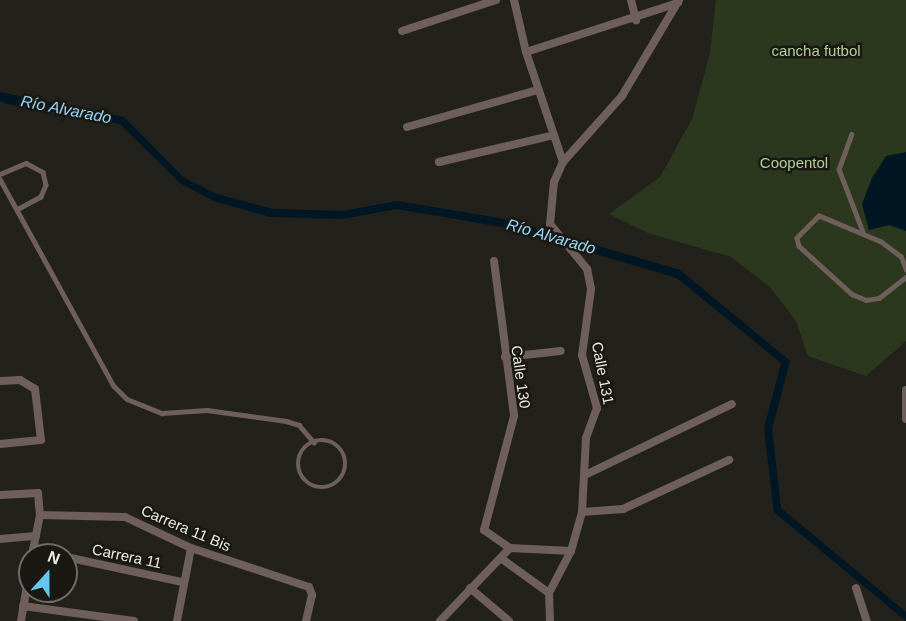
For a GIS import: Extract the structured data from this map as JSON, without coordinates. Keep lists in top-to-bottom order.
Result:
{
  "streets": {
    "street": [
      "Calle 131",
      "Calle 130",
      "Carrera 11 Bis",
      "Carrera 11"
    ]
  },
  "water": ["Río Alvarado"],
  "parks": ["cancha futbol", "Coopentol"],
  "north": "top"
}
